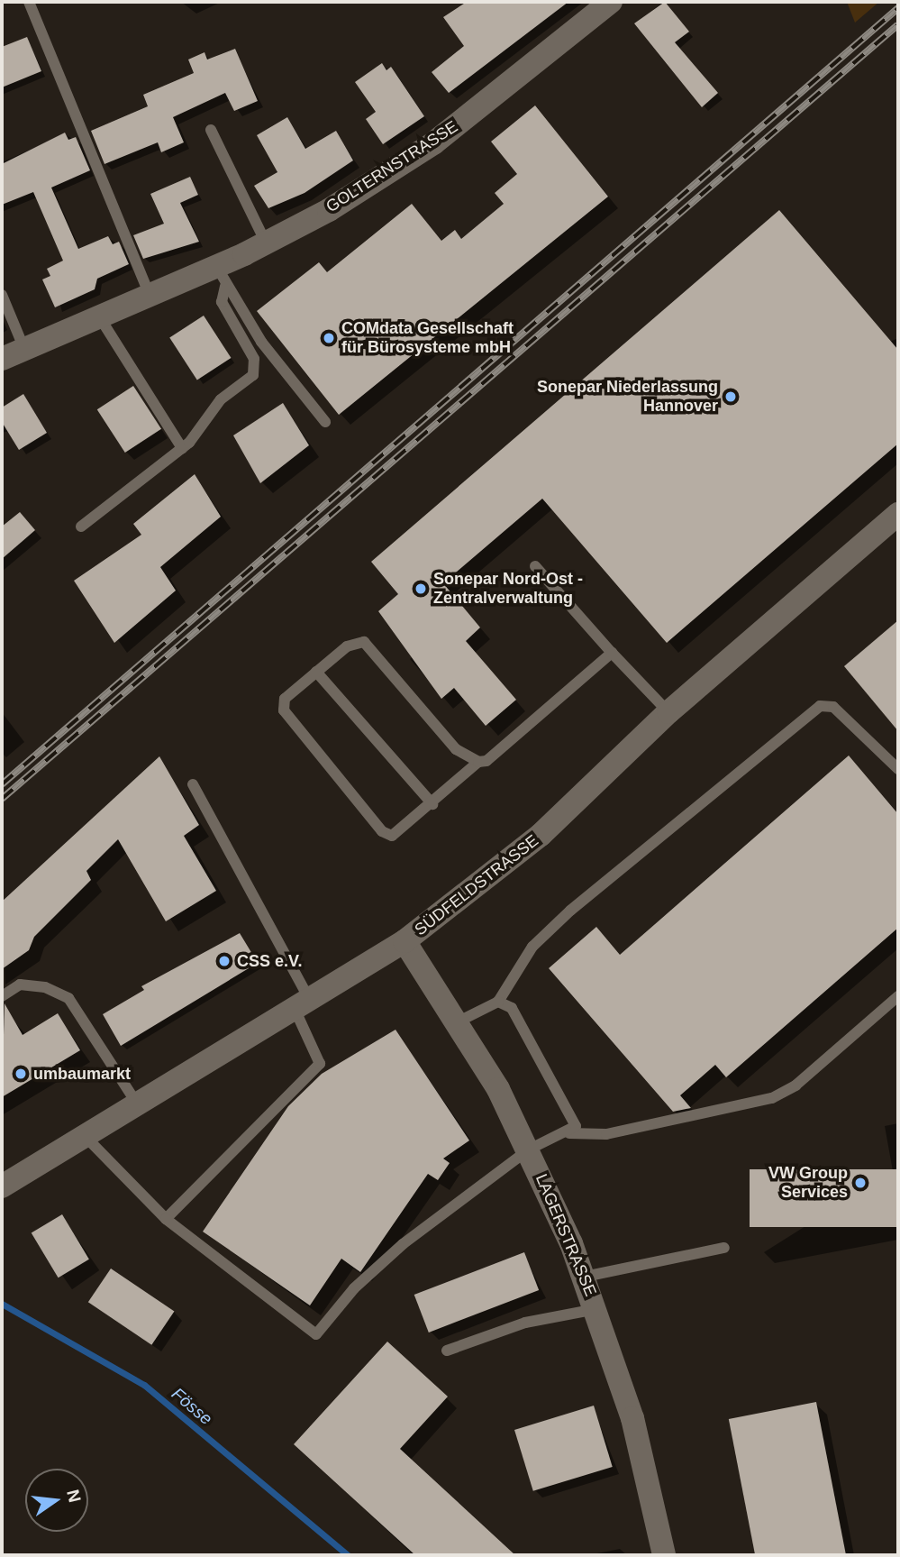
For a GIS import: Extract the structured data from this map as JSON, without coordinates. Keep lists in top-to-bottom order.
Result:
{
  "streets": {
    "street": ["GOLTERNSTRASSE", "SÜDFELDSTRASSE", "LAGERSTRASSE"]
  },
  "crossings": [
    ["SÜDFELDSTRASSE", "LAGERSTRASSE"]
  ],
  "water": ["Fösse"],
  "places": [
    "COMdata Gesellschaft für Bürosysteme mbH",
    "Sonepar Niederlassung Hannover",
    "Sonepar Nord-Ost - Zentralverwaltung",
    "CSS e.V.",
    "umbaumarkt",
    "VW Group Services"
  ],
  "north": "right"
}
